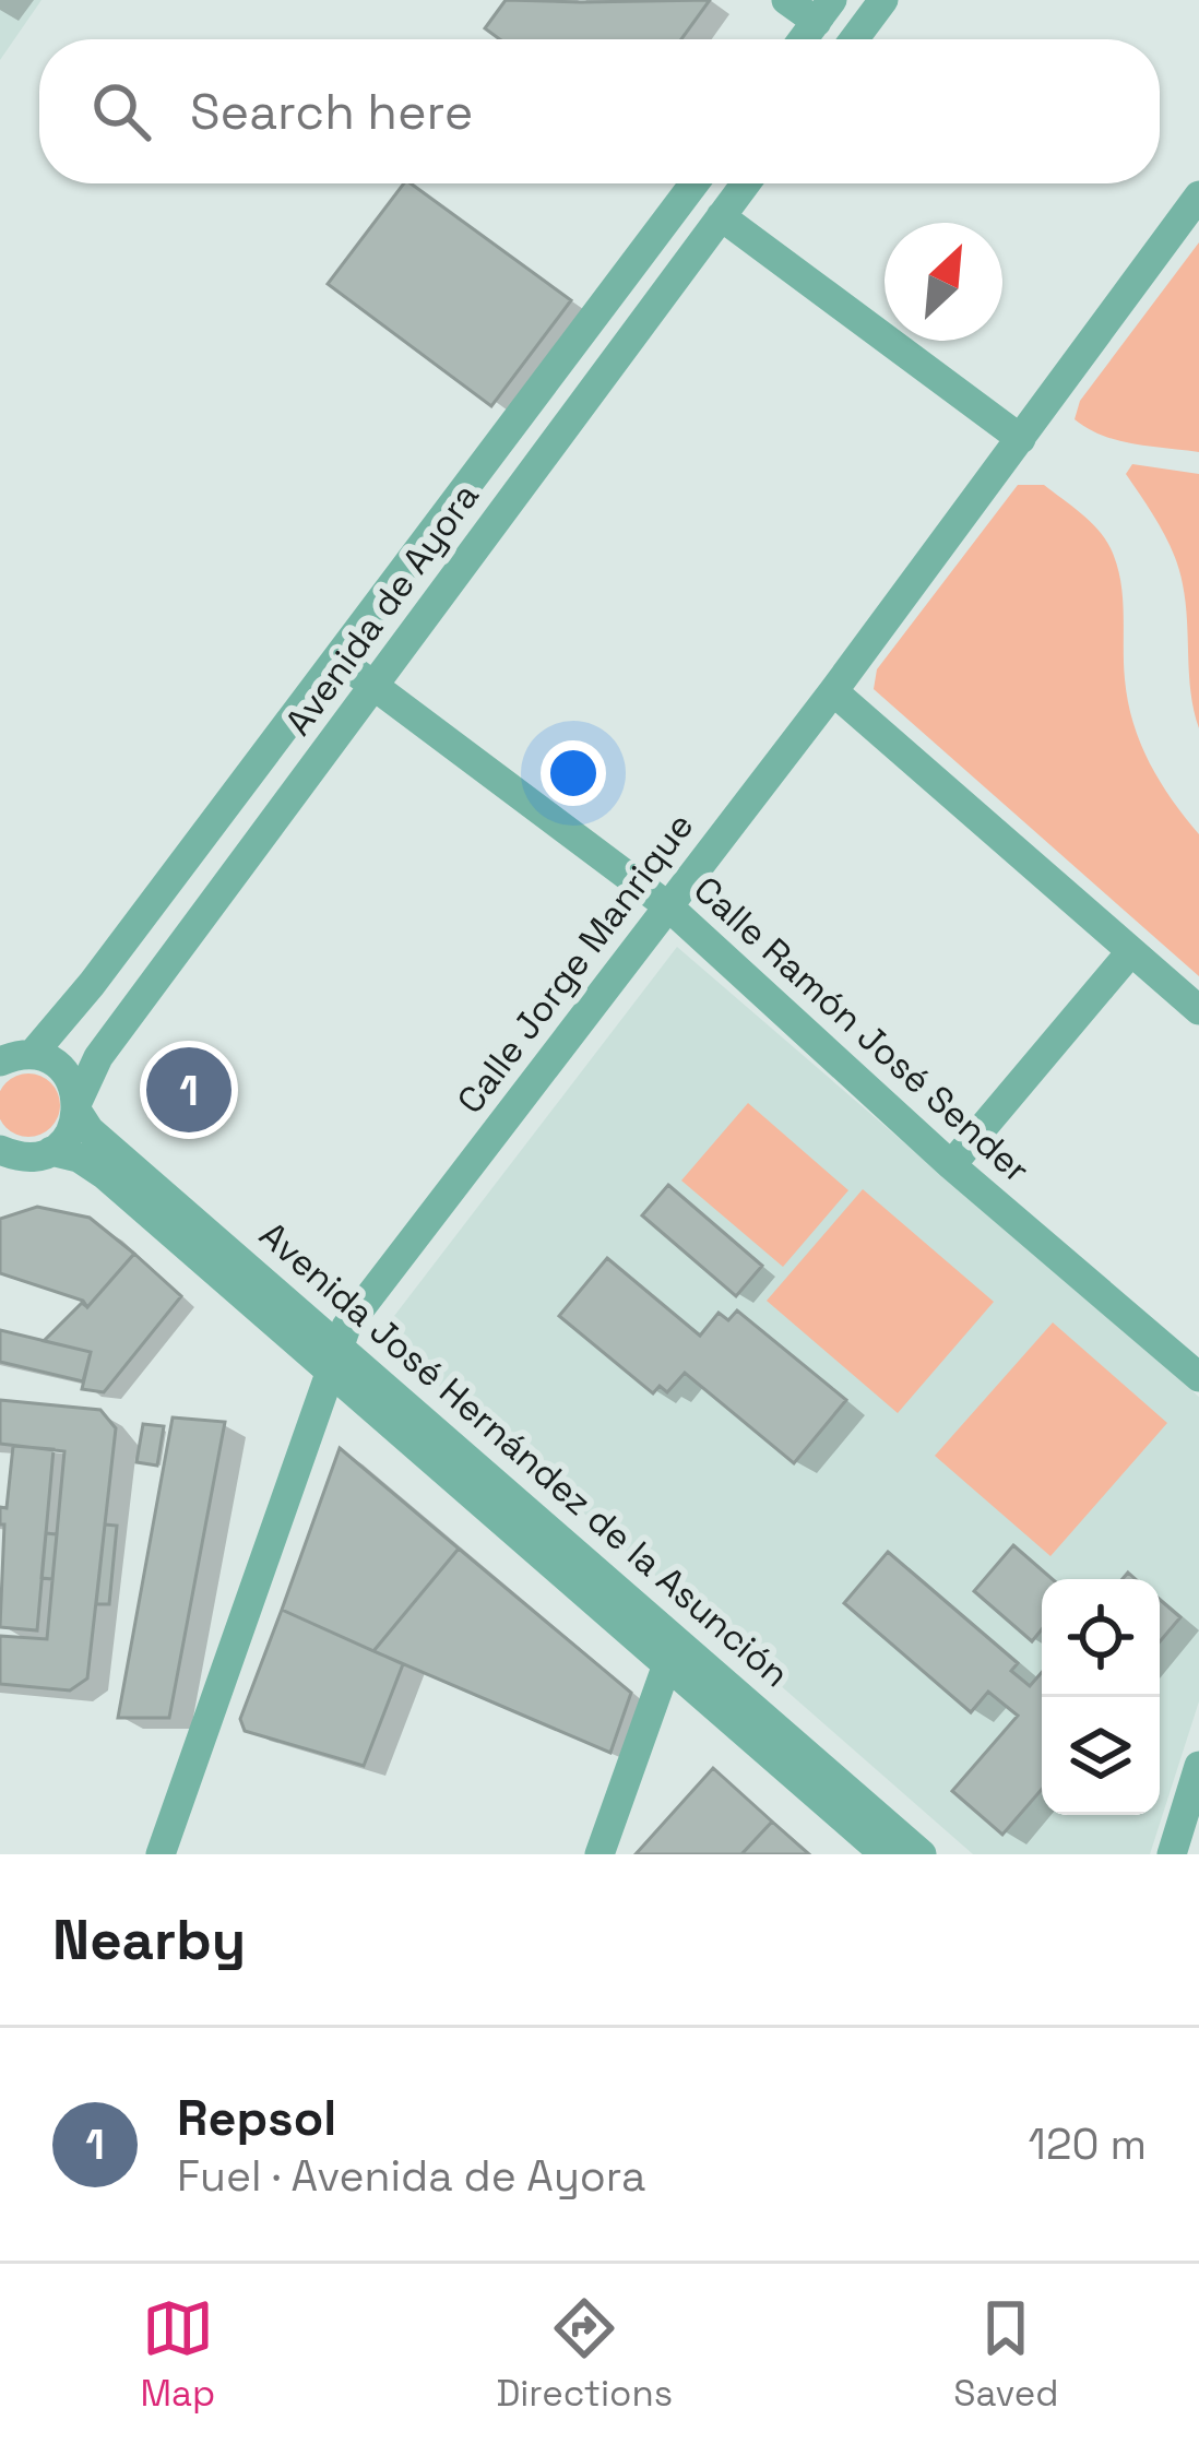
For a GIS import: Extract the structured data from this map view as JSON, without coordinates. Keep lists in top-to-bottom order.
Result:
{
  "streets": {
    "street": [
      "Avenida de Ayora",
      "Calle Jorge Manrique",
      "Calle Ramón José Sender",
      "Avenida José Hernández de la Asunción"
    ]
  },
  "crossings": [
    ["Avenida de Ayora", "Calle Ramón José Sender"],
    ["Avenida de Ayora", "Avenida José Hernández de la Asunción"],
    ["Calle Jorge Manrique", "Calle Ramón José Sender"],
    ["Calle Jorge Manrique", "Avenida José Hernández de la Asunción"]
  ],
  "north": "top right",
  "page": {
    "search": "Search here",
    "pins": "1",
    "heading": "Nearby",
    "list": [
      {
        "mark": "1",
        "name": "Repsol",
        "note": "Fuel · Avenida de Ayora",
        "value": "120 m"
      }
    ],
    "nav": ["Map", "Directions", "Saved"]
  }
}
